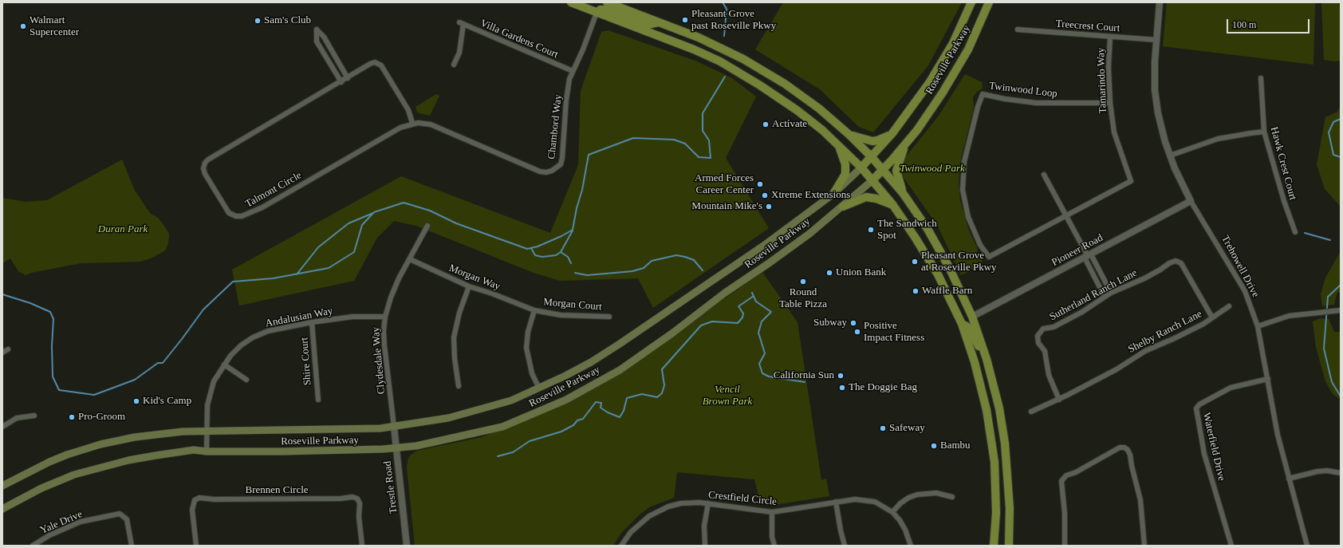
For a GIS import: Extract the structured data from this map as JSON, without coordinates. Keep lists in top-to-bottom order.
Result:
{
  "streets": {
    "main road": ["Roseville Parkway"],
    "street": [
      "Treecrest Court",
      "Villa Gardens Court",
      "Tamarindo Way",
      "Twinwood Loop",
      "Chambord Way",
      "Hawk Crest Court",
      "Talmont Circle",
      "Pioneer Road",
      "Trehowell Drive",
      "Morgan Way",
      "Sutherland Ranch Lane",
      "Morgan Court",
      "Andalusian Way",
      "Shelby Ranch Lane",
      "Clydesdale Way",
      "Shire Court",
      "Waterfield Drive",
      "Trestle Road",
      "Brennen Circle",
      "Crestfield Circle",
      "Yale Drive"
    ]
  },
  "crossings": [
    ["Treecrest Court", "Tamarindo Way"],
    ["Treecrest Court", "Trehowell Drive"],
    ["Villa Gardens Court", "Chambord Way"],
    ["Roseville Parkway", "Andalusian Way"],
    ["Roseville Parkway", "Clydesdale Way"],
    ["Roseville Parkway", "Trestle Road"],
    ["Tamarindo Way", "Twinwood Loop"],
    ["Chambord Way", "Talmont Circle"],
    ["Pioneer Road", "Trehowell Drive"],
    ["Trehowell Drive", "Waterfield Drive"],
    ["Morgan Way", "Morgan Court"],
    ["Morgan Way", "Clydesdale Way"],
    ["Sutherland Ranch Lane", "Shelby Ranch Lane"],
    ["Andalusian Way", "Clydesdale Way"],
    ["Andalusian Way", "Shire Court"],
    ["Clydesdale Way", "Trestle Road"]
  ],
  "parks": ["Twinwood Park", "Duran Park", "Vencil Brown Park"],
  "places": [
    "Pleasant Grove past Roseville Pkwy",
    "Sam's Club",
    "Walmart Supercenter",
    "Actívate",
    "Armed Forces Career Center",
    "Xtreme Extensions",
    "Mountain Mike's",
    "The Sandwich Spot",
    "Pleasant Grove at Roseville Pkwy",
    "Union Bank",
    "Round Table Pizza",
    "Waffle Barn",
    "Subway",
    "Positive Impact Fitness",
    "California Sun",
    "The Doggie Bag",
    "Kid's Camp",
    "Pro-Groom",
    "Safeway",
    "Bambu"
  ],
  "scale_bar": "100 m"
}
